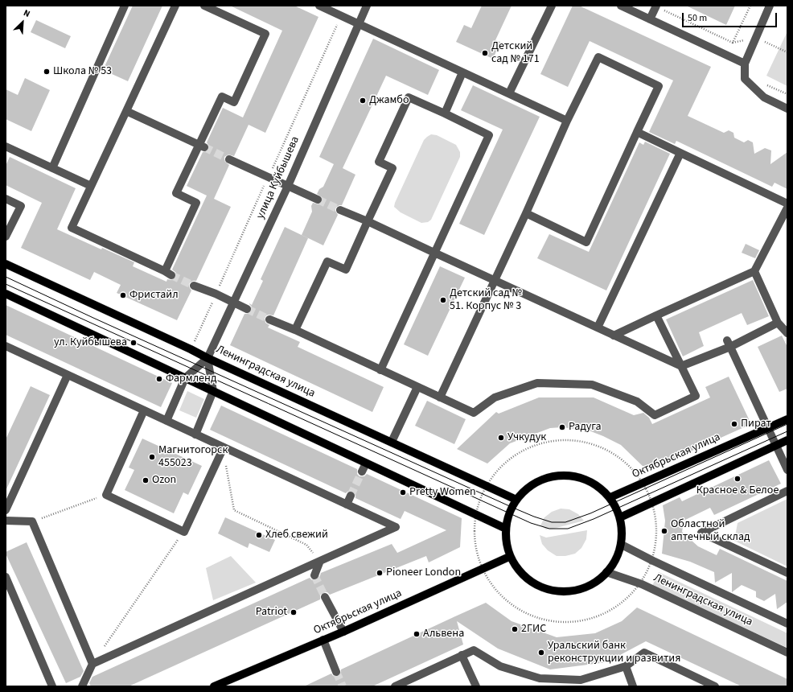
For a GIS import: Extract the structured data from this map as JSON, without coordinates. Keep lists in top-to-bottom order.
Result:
{
  "streets": {
    "main road": ["Ленинградская улица", "Октябрьская улица"],
    "street": ["улица Куйбышева"]
  },
  "crossings": [
    ["улица Куйбышева", "Ленинградская улица"]
  ],
  "places": [
    "Детский сад № 171",
    "Школа № 53",
    "Джамбо",
    "Фристайл",
    "Детский сад № 51. Корпус № 3",
    "ул. Куйбышева",
    "Фармленд",
    "Пират",
    "Радуга",
    "Учкудук",
    "Магнитогорск 455023",
    "Красное & Белое",
    "Ozon",
    "Pretty Women",
    "Областной аптечный склад",
    "Хлеб свежий",
    "Pioneer London",
    "Patriot",
    "2ГИС",
    "Альвена",
    "Уральский банк реконструкции и развития"
  ],
  "scale_bar": "50 m",
  "north": "top right"
}
